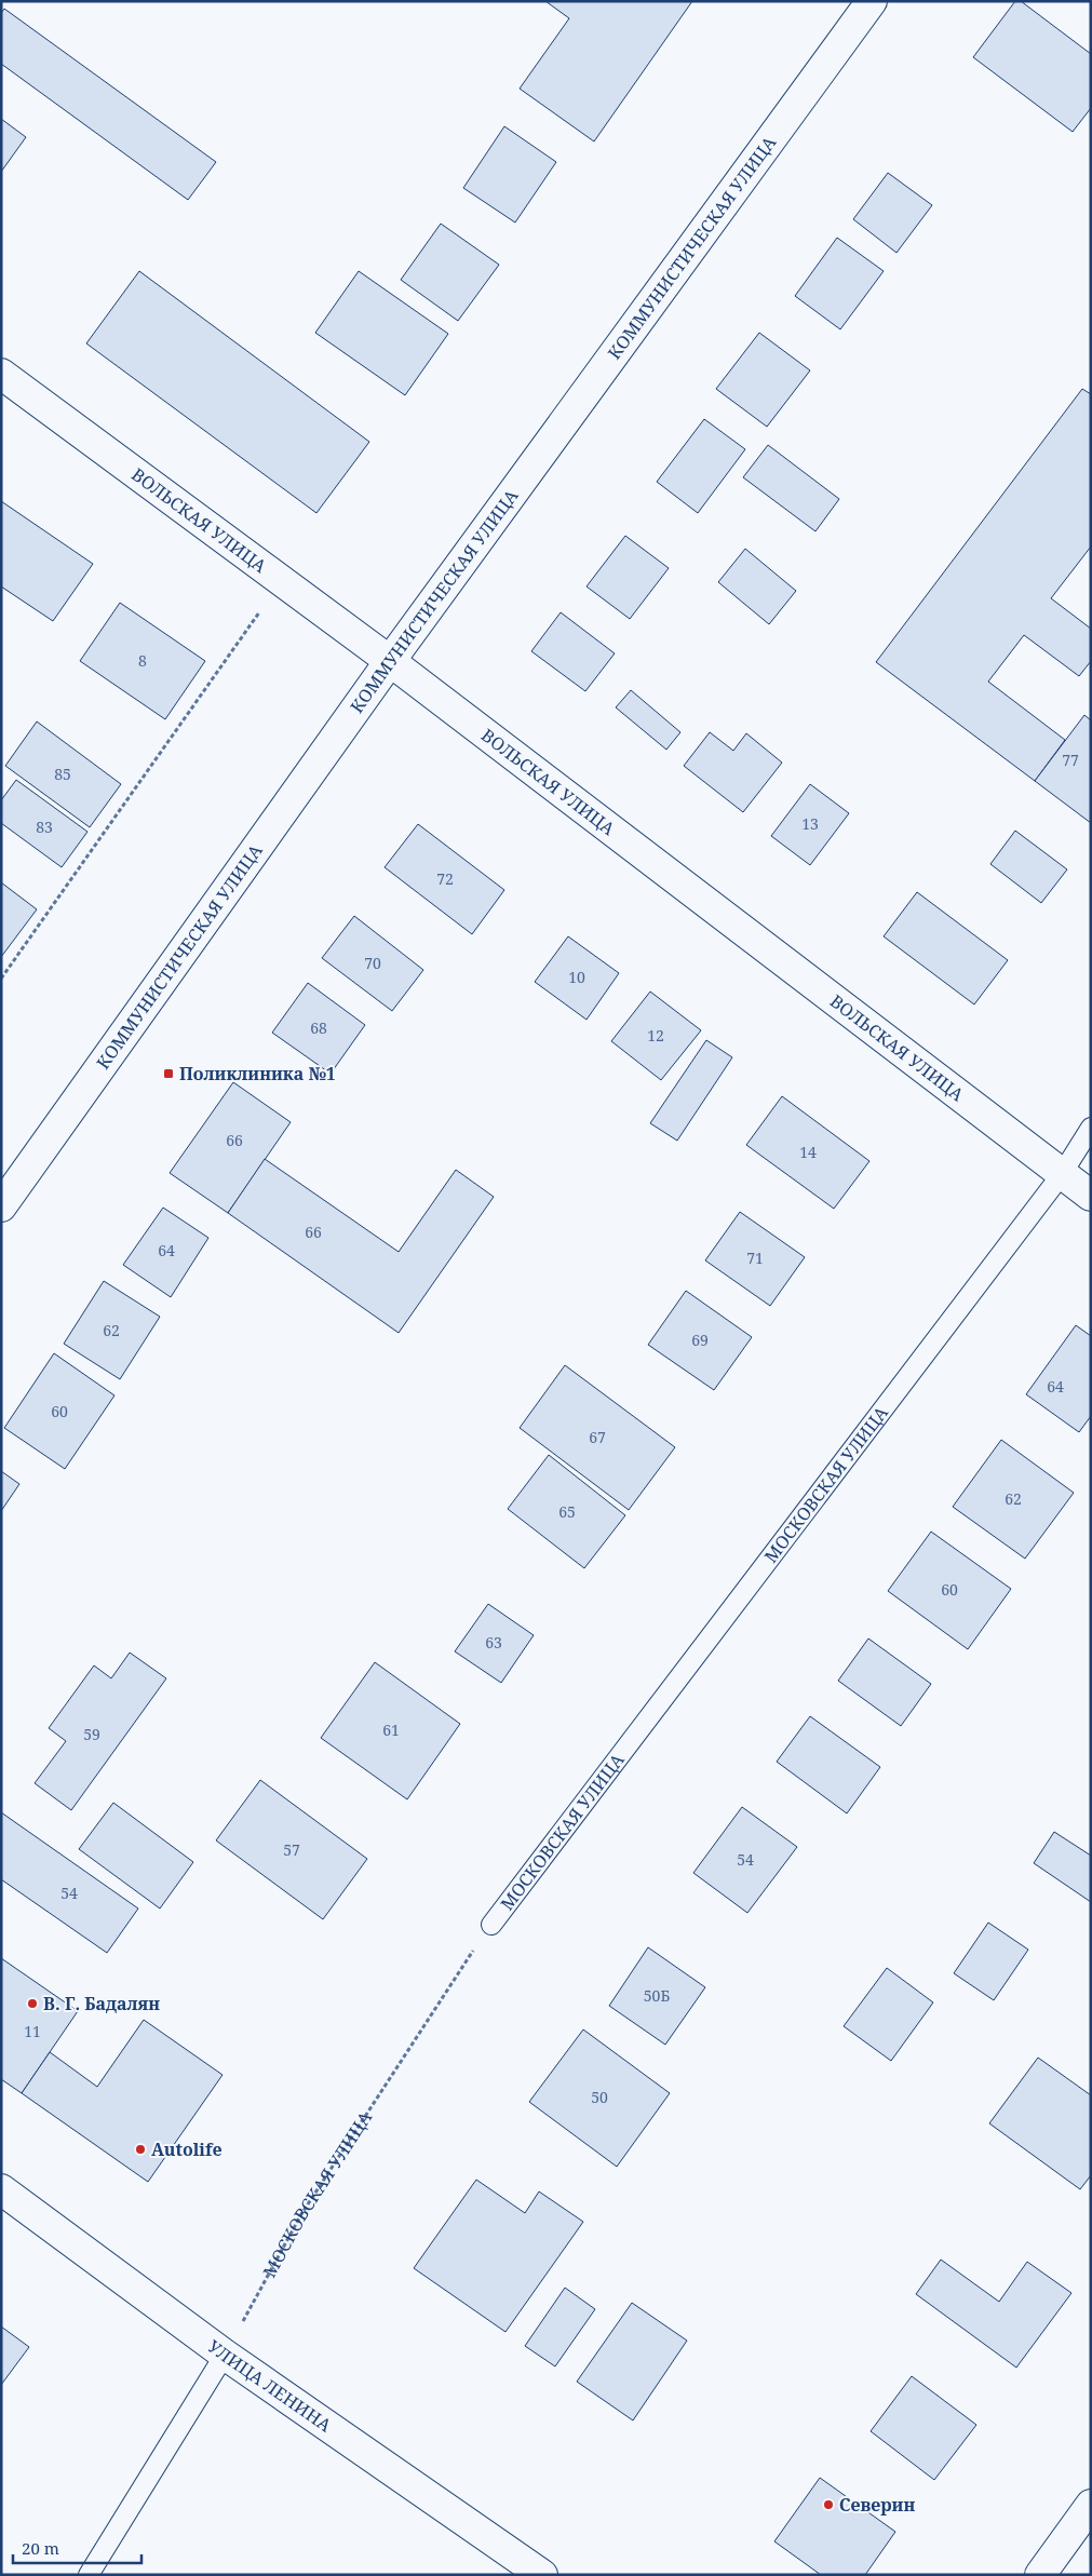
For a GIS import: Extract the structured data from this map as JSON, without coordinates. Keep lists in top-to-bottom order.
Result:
{
  "streets": {
    "main road": ["КОММУНИСТИЧЕСКАЯ УЛИЦА", "ВОЛЬСКАЯ УЛИЦА", "УЛИЦА ЛЕНИНА"],
    "lane": ["МОСКОВСКАЯ УЛИЦА"]
  },
  "crossings": [
    ["КОММУНИСТИЧЕСКАЯ УЛИЦА", "ВОЛЬСКАЯ УЛИЦА"],
    ["ВОЛЬСКАЯ УЛИЦА", "МОСКОВСКАЯ УЛИЦА"],
    ["МОСКОВСКАЯ УЛИЦА", "УЛИЦА ЛЕНИНА"]
  ],
  "places": {
    "transit": ["Поликлиника №1"],
    "other": ["В. Г. Бадалян", "Autolife", "Северин"]
  },
  "house_numbers": [
    "8",
    "77",
    "85",
    "13",
    "83",
    "72",
    "70",
    "10",
    "68",
    "12",
    "66",
    "14",
    "66",
    "64",
    "71",
    "62",
    "69",
    "64",
    "60",
    "67",
    "62",
    "65",
    "60",
    "63",
    "61",
    "59",
    "57",
    "54",
    "54",
    "50Б",
    "11",
    "50"
  ],
  "scale_bar": "20 m"
}
